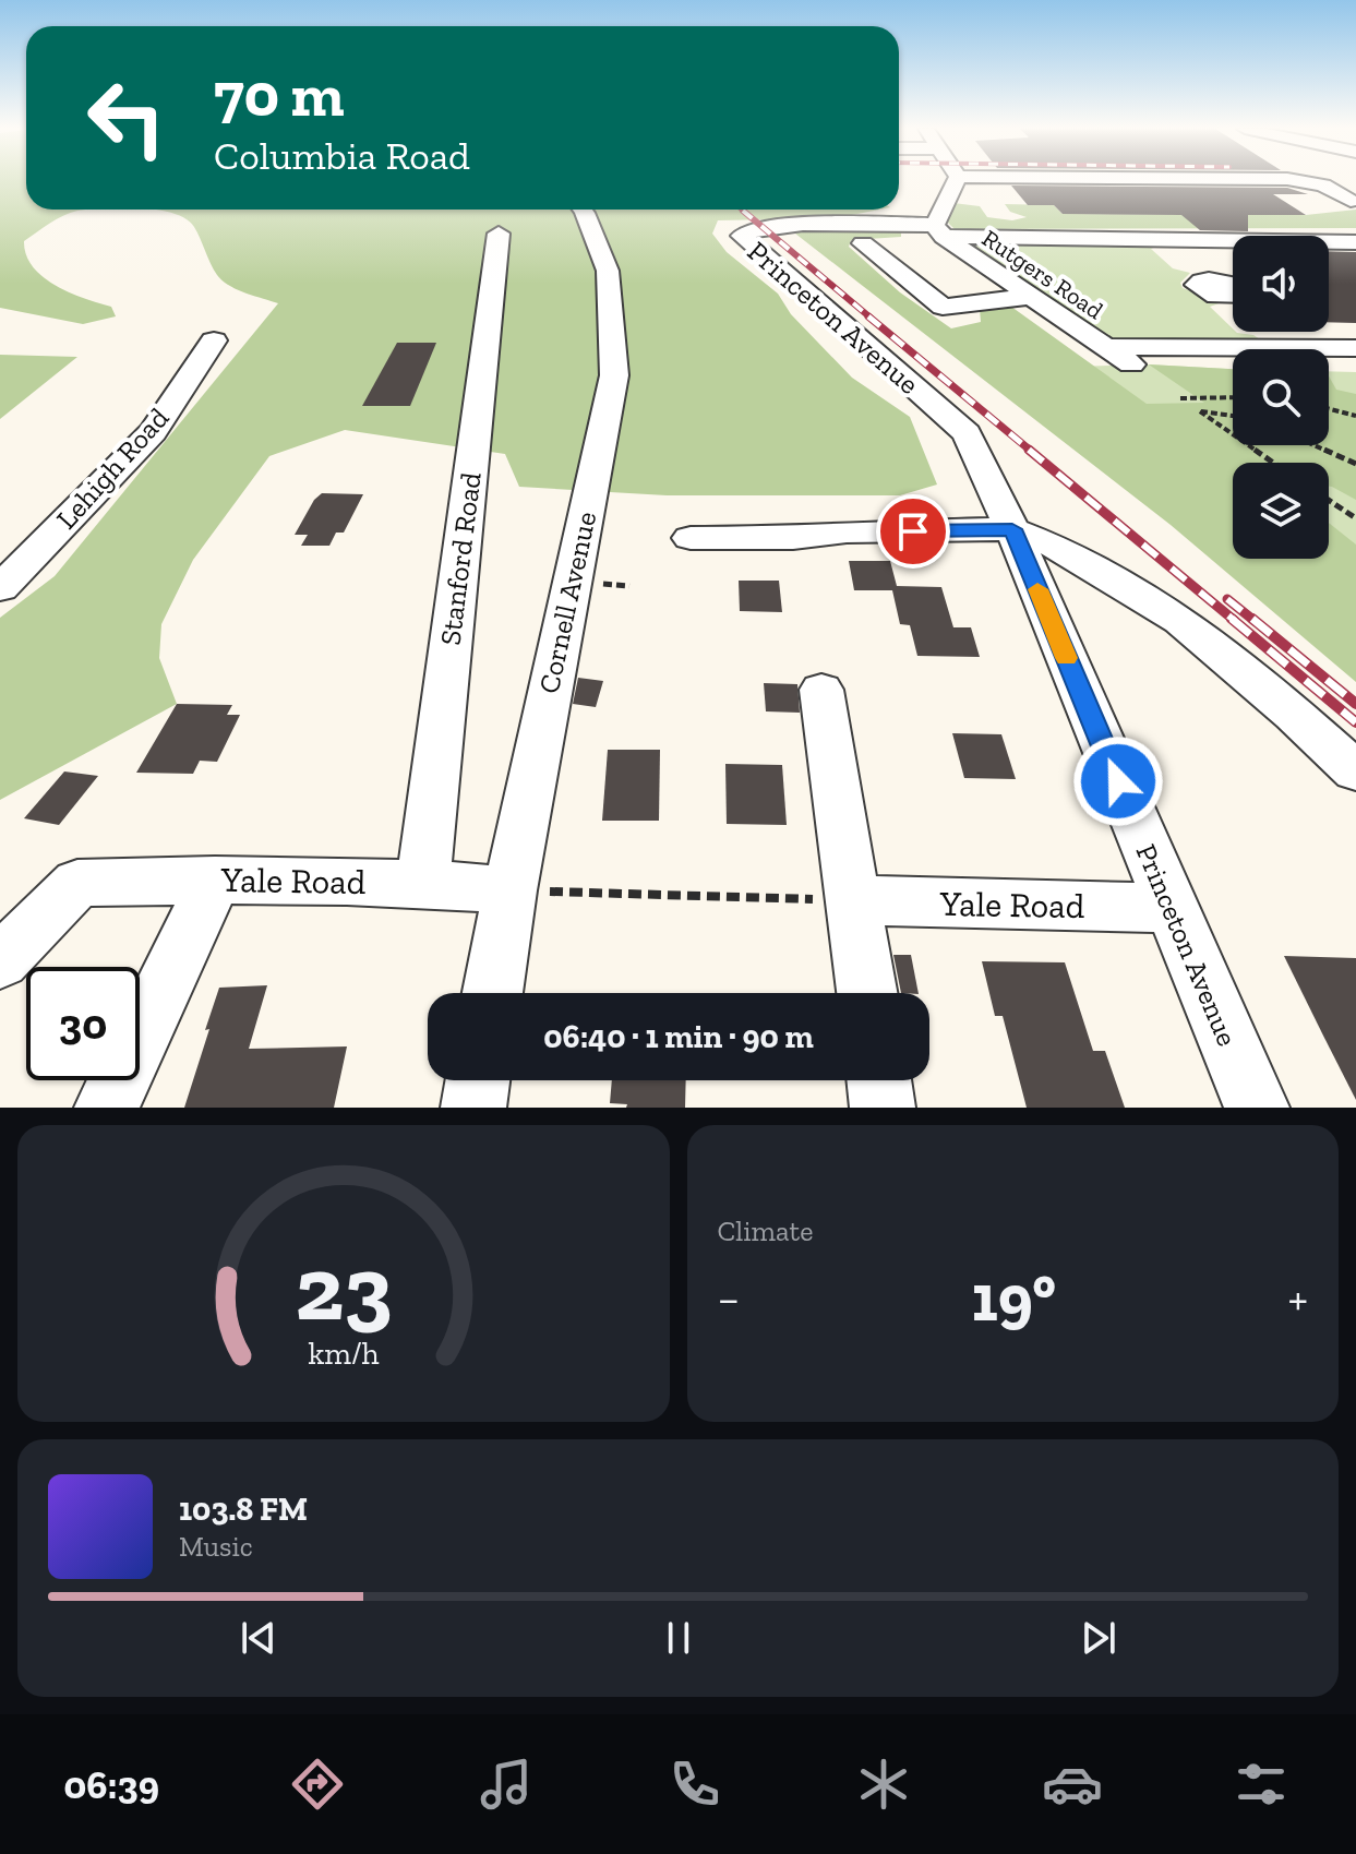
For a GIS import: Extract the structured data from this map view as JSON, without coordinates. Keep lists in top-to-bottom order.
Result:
{
  "streets": {
    "street": [
      "Rutgers Road",
      "Princeton Avenue",
      "Lehigh Road",
      "Stanford Road",
      "Cornell Avenue",
      "Yale Road"
    ]
  },
  "crossings": [
    ["Rutgers Road", "Princeton Avenue"],
    ["Princeton Avenue", "Yale Road"],
    ["Stanford Road", "Yale Road"],
    ["Cornell Avenue", "Yale Road"]
  ],
  "page": {
    "turn": ["70 m", "Columbia Road"],
    "limit": "30",
    "trip": "06:40 · 1 min · 90 m",
    "tile": "Climate",
    "heat": ["−", "19°", "+"],
    "song": ["103.8 FM", "Music"],
    "tabs": "06:39",
    "gauge": ["23", "km/h"]
  }
}
